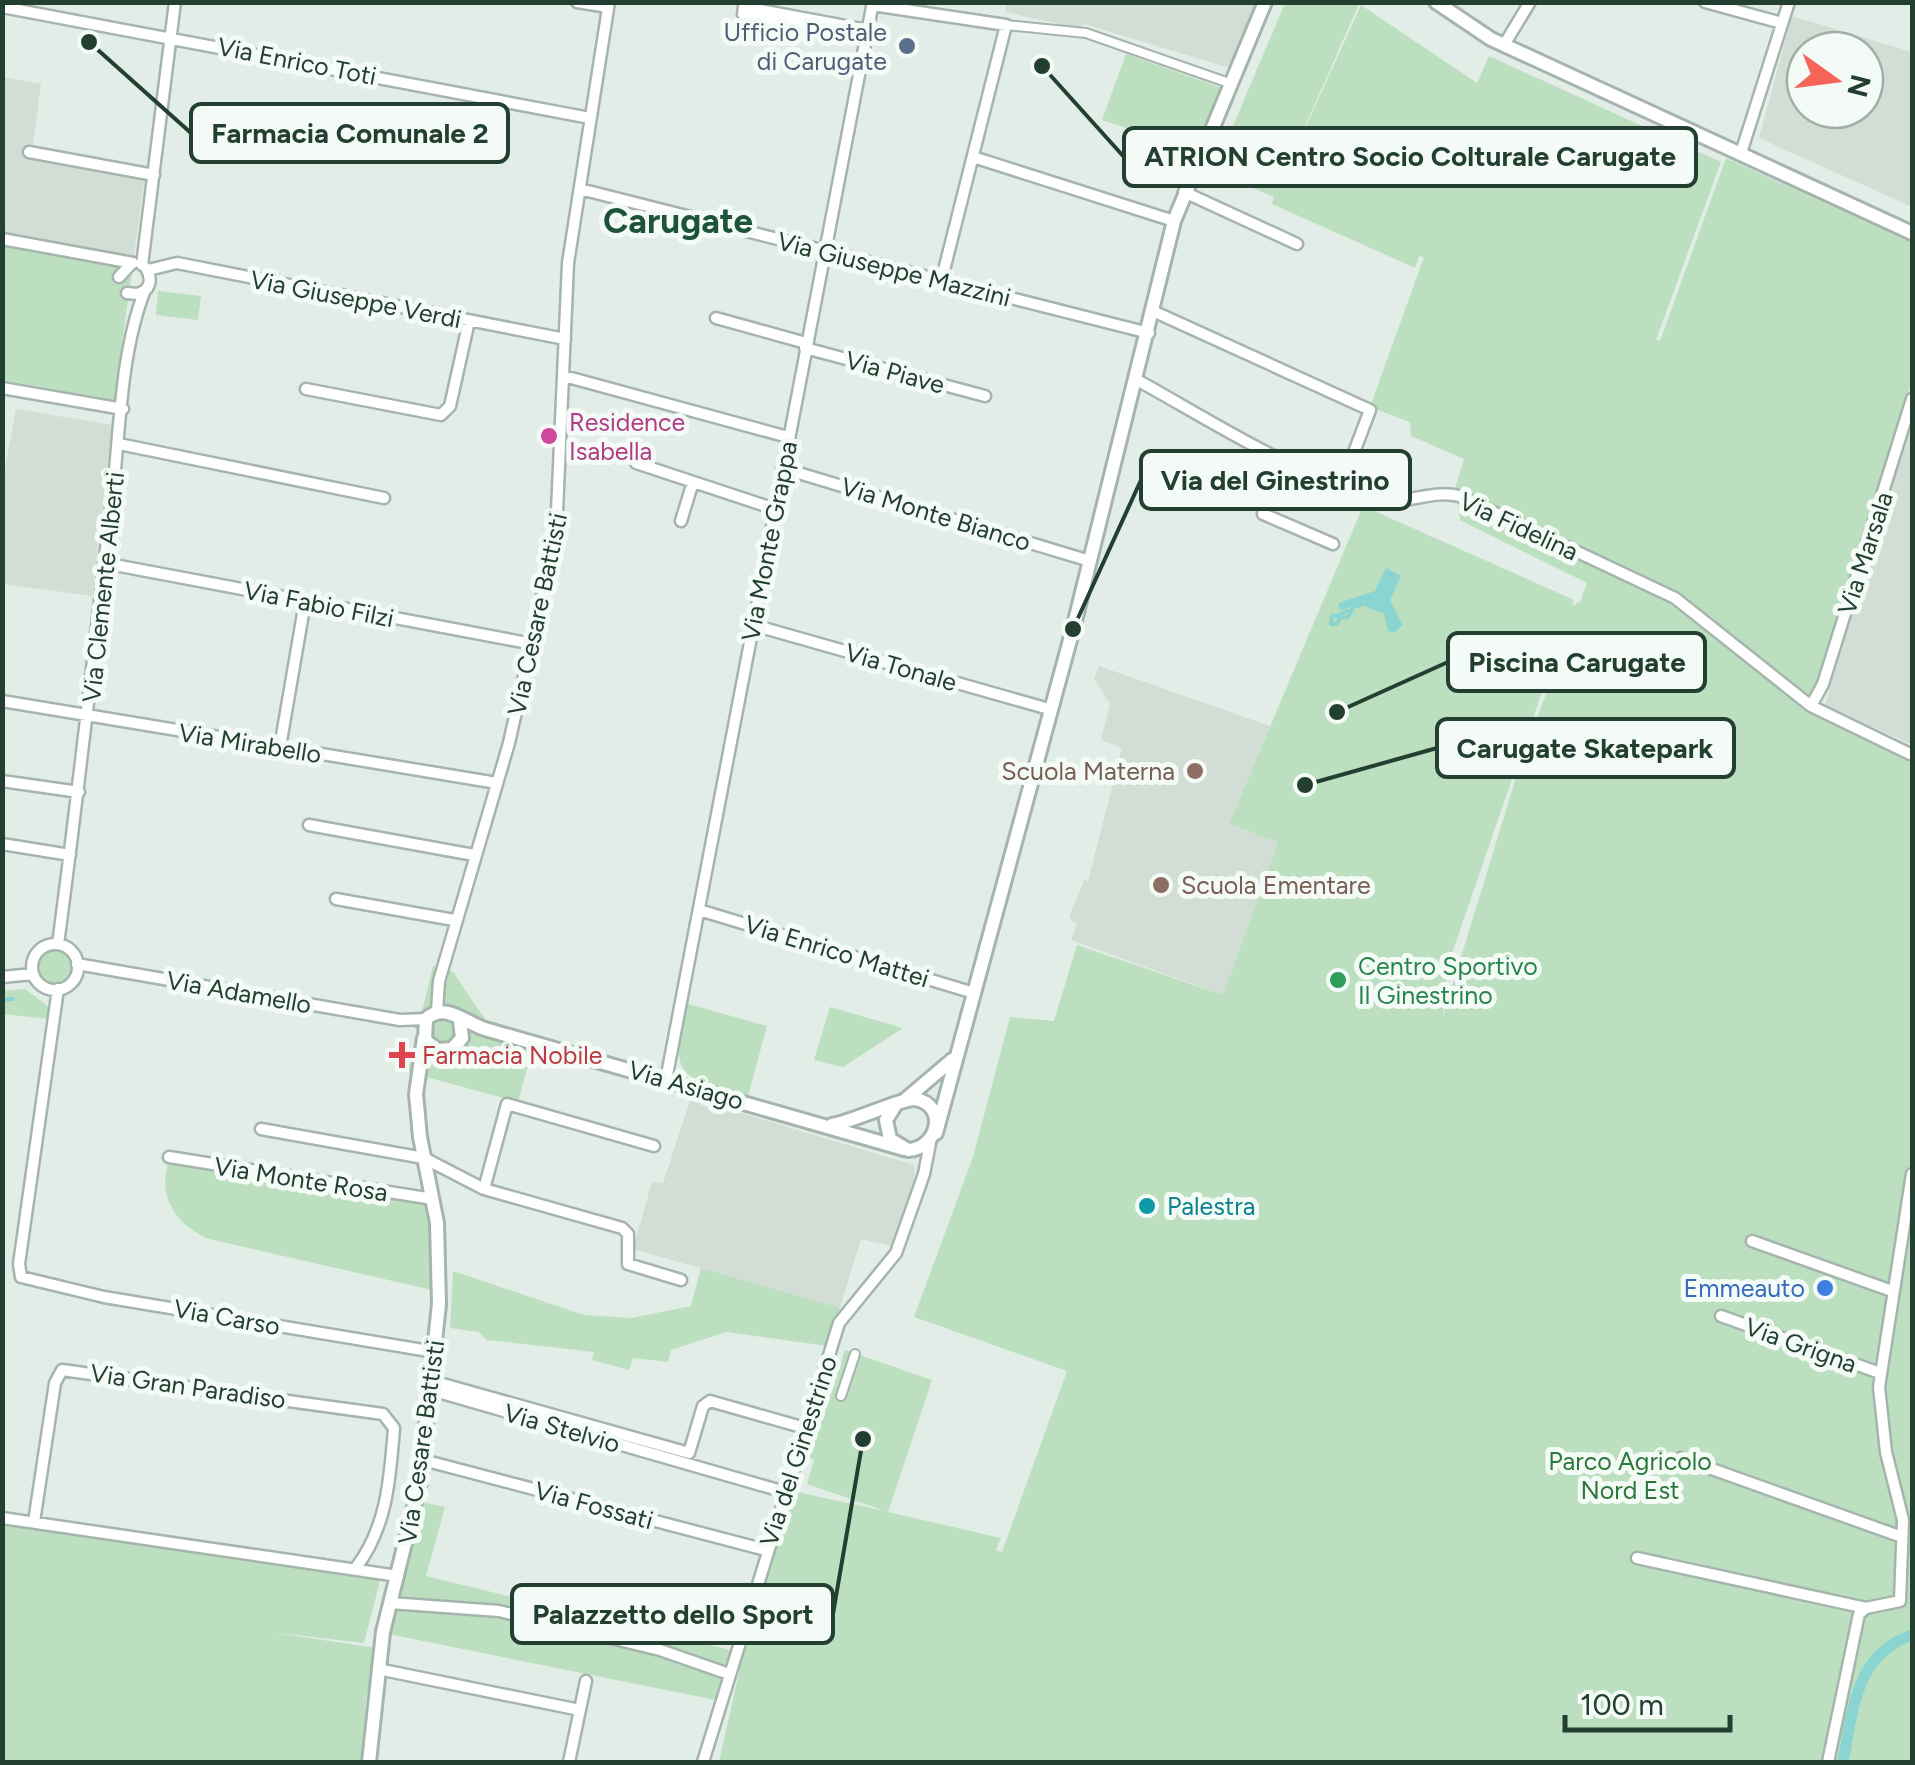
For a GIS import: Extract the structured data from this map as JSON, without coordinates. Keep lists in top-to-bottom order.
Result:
{
  "streets": {
    "street": [
      "Via Enrico Toti",
      "Via Giuseppe Mazzini",
      "Via Giuseppe Verdi",
      "Via Piave",
      "Via Monte Bianco",
      "Via Fidelina",
      "Via Monte Grappa",
      "Via Marsala",
      "Via Clemente Alberti",
      "Via Fabio Filzi",
      "Via Cesare Battisti",
      "Via Tonale",
      "Via Mirabello",
      "Via Enrico Mattei",
      "Via Adamello",
      "Via Asiago",
      "Via Monte Rosa",
      "Via Carso",
      "Via Grigna",
      "Via Gran Paradiso",
      "Via Stelvio",
      "Via del Ginestrino",
      "Via Fossati"
    ]
  },
  "crossings": [
    ["Via Enrico Toti", "Via Cesare Battisti"],
    ["Via Giuseppe Mazzini", "Via Monte Grappa"],
    ["Via Giuseppe Mazzini", "Via Cesare Battisti"],
    ["Via Giuseppe Verdi", "Via Clemente Alberti"],
    ["Via Giuseppe Verdi", "Via Cesare Battisti"],
    ["Via Piave", "Via Monte Grappa"],
    ["Via Monte Bianco", "Via Monte Grappa"],
    ["Via Monte Bianco", "Via del Ginestrino"],
    ["Via Fidelina", "Via Marsala"],
    ["Via Fidelina", "Via del Ginestrino"],
    ["Via Monte Grappa", "Via Tonale"],
    ["Via Monte Grappa", "Via Enrico Mattei"],
    ["Via Monte Grappa", "Via Asiago"],
    ["Via Clemente Alberti", "Via Fabio Filzi"],
    ["Via Clemente Alberti", "Via Mirabello"],
    ["Via Clemente Alberti", "Via Adamello"],
    ["Via Clemente Alberti", "Via Carso"],
    ["Via Fabio Filzi", "Via Cesare Battisti"],
    ["Via Cesare Battisti", "Via Mirabello"],
    ["Via Cesare Battisti", "Via Adamello"],
    ["Via Cesare Battisti", "Via Asiago"],
    ["Via Cesare Battisti", "Via Monte Rosa"],
    ["Via Cesare Battisti", "Via Carso"],
    ["Via Cesare Battisti", "Via Stelvio"],
    ["Via Cesare Battisti", "Via Fossati"],
    ["Via Tonale", "Via del Ginestrino"],
    ["Via Enrico Mattei", "Via del Ginestrino"],
    ["Via Adamello", "Via Asiago"],
    ["Via Adamello", "Via Carso"],
    ["Via Asiago", "Via del Ginestrino"],
    ["Via Stelvio", "Via del Ginestrino"],
    ["Via del Ginestrino", "Via Fossati"]
  ],
  "districts": ["Carugate"],
  "parks": ["Parco Agricolo Nord Est"],
  "places": {
    "other": [
      "Farmacia Comunale 2",
      "Ufficio Postale di Carugate",
      "ATRION Centro Socio Colturale Carugate",
      "Residence Isabella",
      "Via del Ginestrino",
      "Piscina Carugate",
      "Scuola Materna",
      "Carugate Skatepark",
      "Scuola Ementare",
      "Centro Sportivo Il Ginestrino",
      "Palestra",
      "Emmeauto",
      "Palazzetto dello Sport"
    ],
    "health": ["Farmacia Nobile"]
  },
  "scale_bar": "100 m",
  "north": "right"
}
